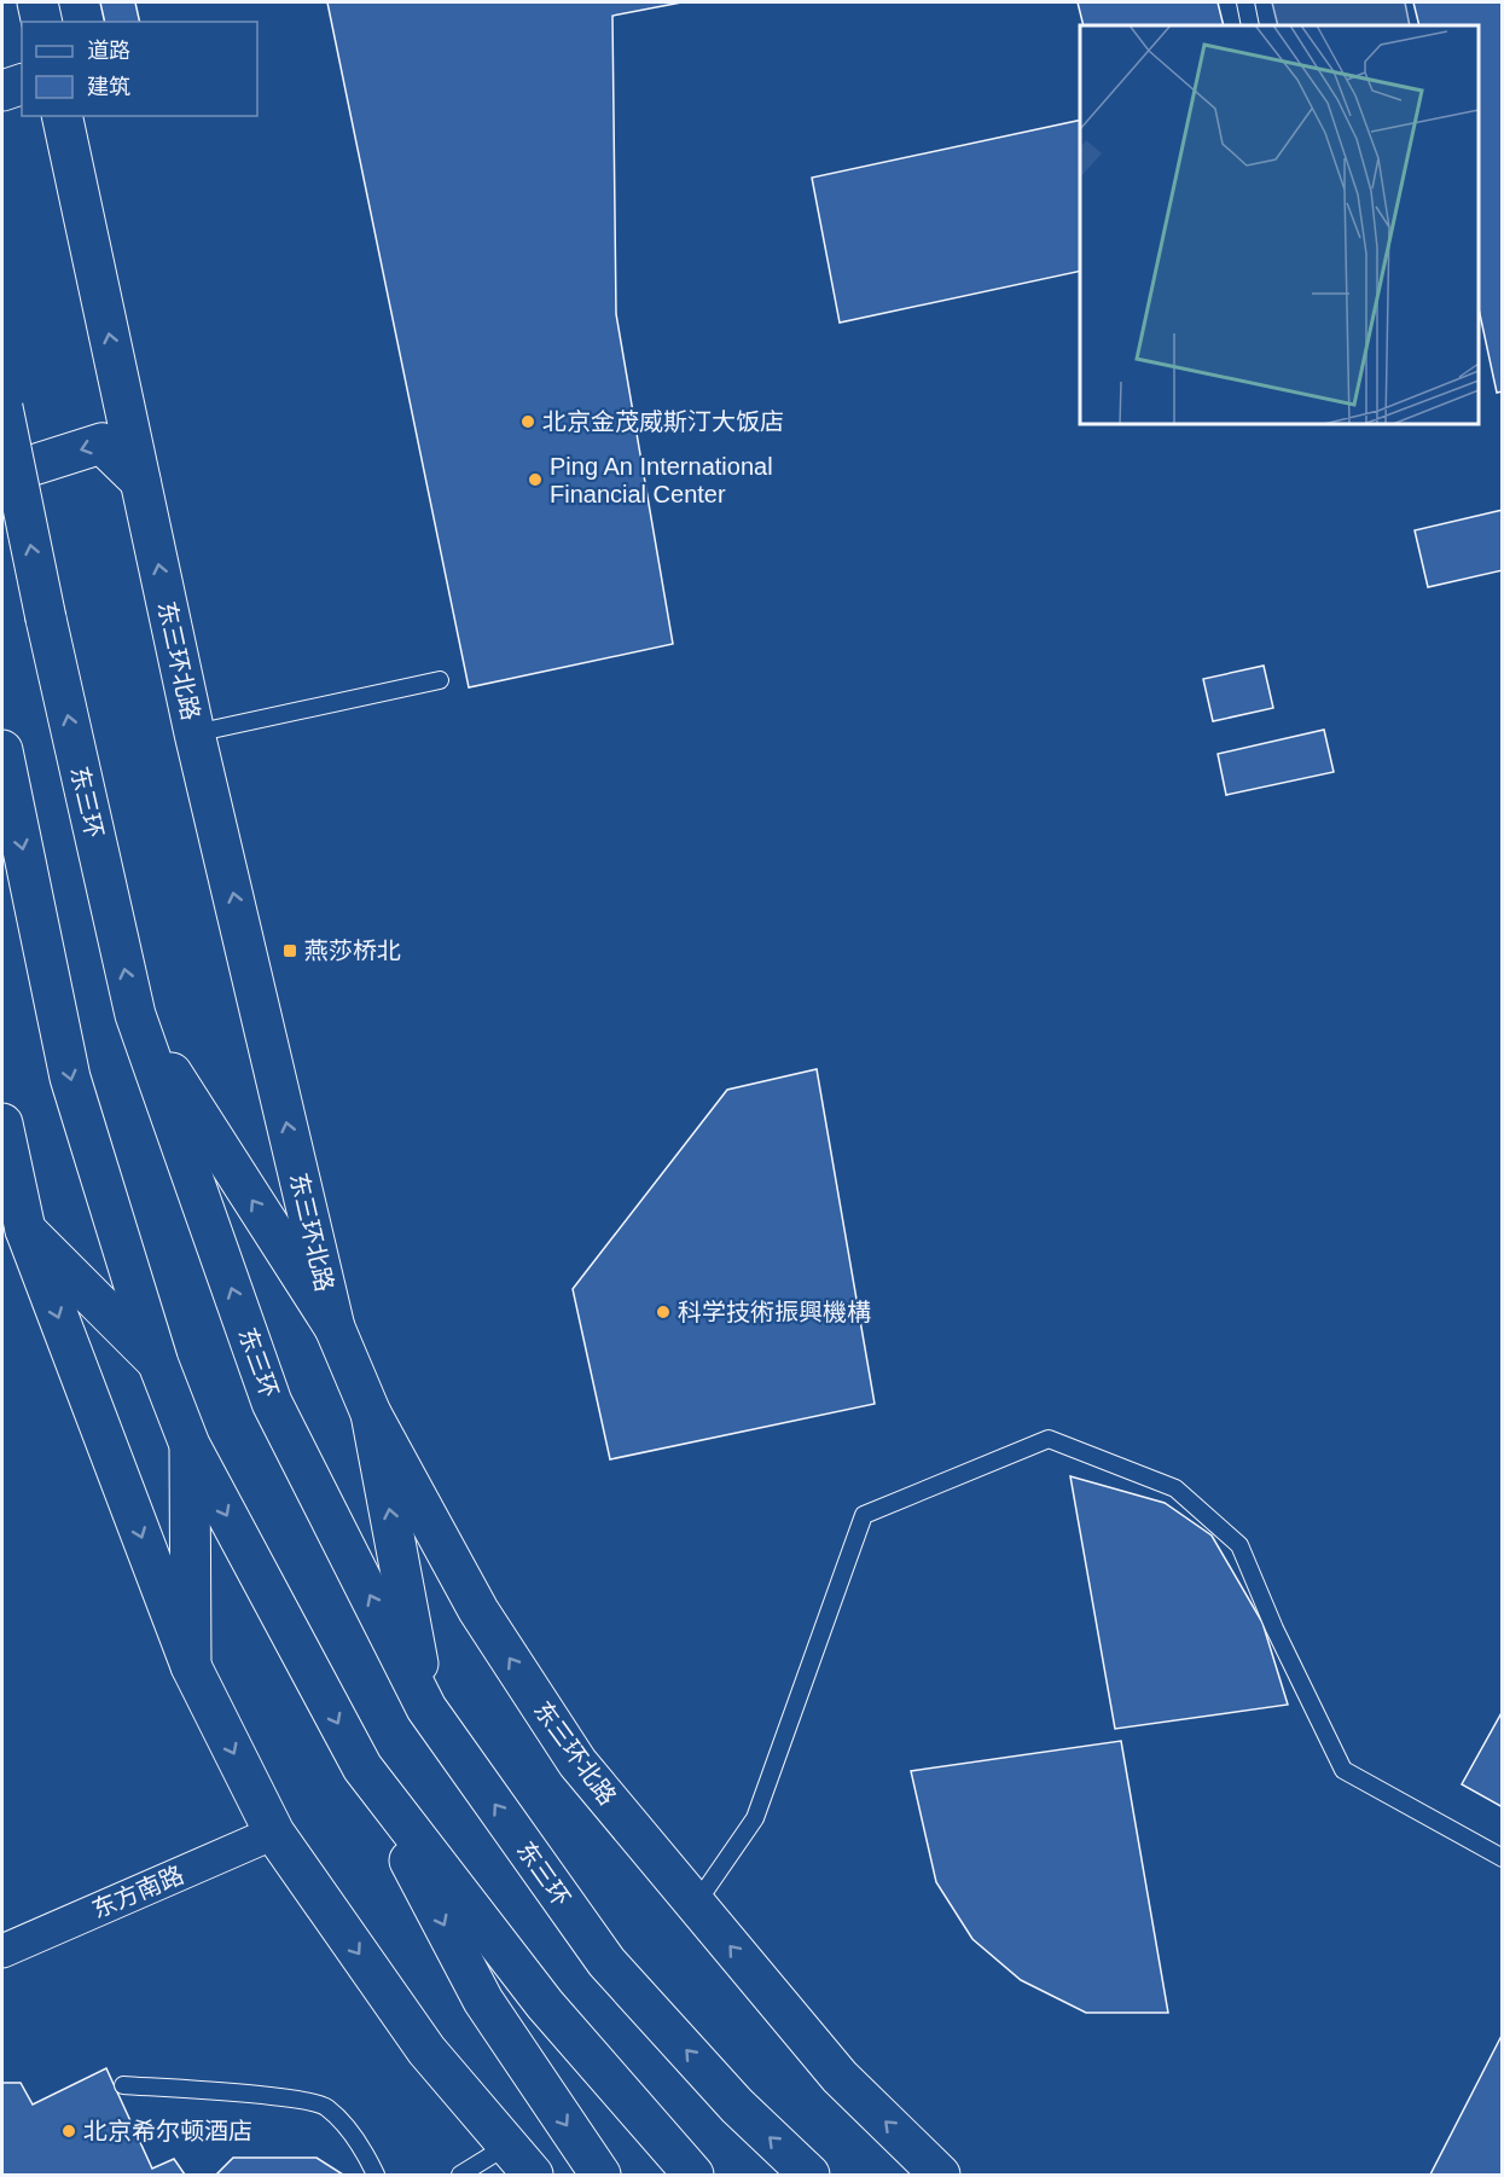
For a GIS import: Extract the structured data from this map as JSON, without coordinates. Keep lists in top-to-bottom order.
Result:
{
  "streets": {
    "main road": ["东三环北路", "东三环"],
    "street": ["东方南路"]
  },
  "places": {
    "other": [
      "北京金茂威斯汀大饭店",
      "Ping An International Financial Center",
      "科学技術振興機構",
      "北京希尔顿酒店"
    ],
    "transit": ["燕莎桥北"]
  },
  "legend": ["道路", "建筑"]
}
